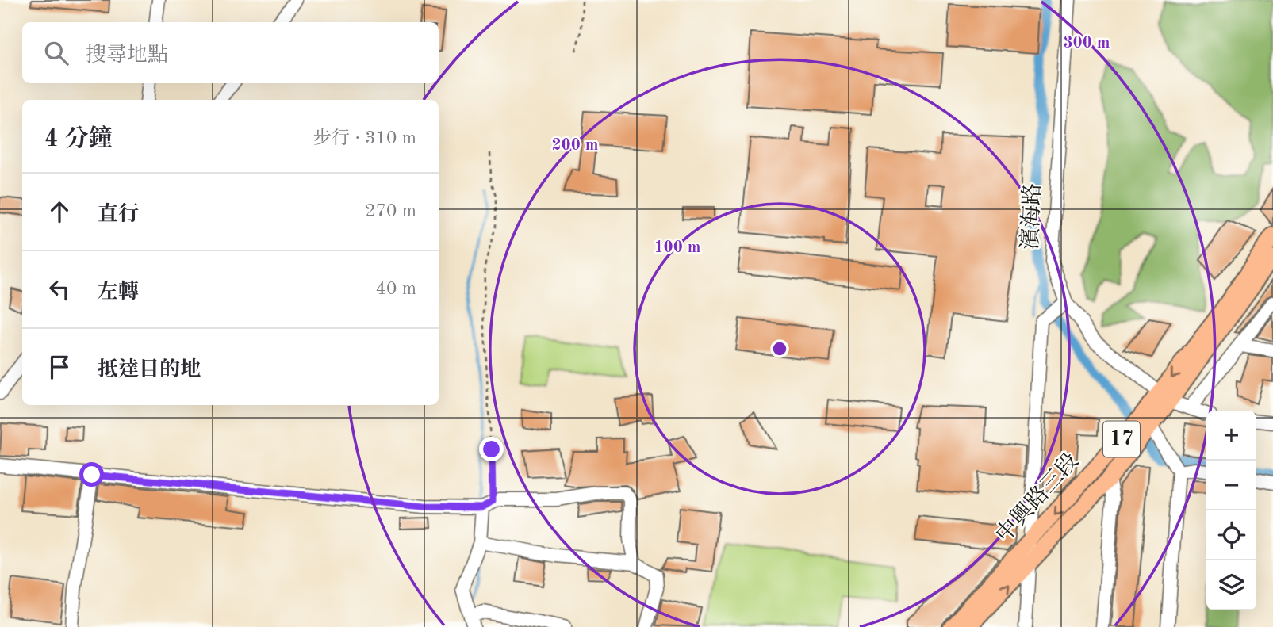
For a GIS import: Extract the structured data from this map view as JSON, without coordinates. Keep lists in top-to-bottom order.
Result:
{
  "streets": {
    "main road": ["17", "中興路三段"],
    "street": ["濱海路"]
  },
  "crossings": [
    ["濱海路", "中興路三段"]
  ],
  "page": {
    "search": "搜尋地點",
    "heading": ["4 分鐘", "步行 · 310 m"],
    "list": [
      ["直行", "270 m"],
      ["左轉", "40 m"],
      "抵達目的地"
    ],
    "map_buttons": ["+", "−"]
  },
  "rings": ["300 m", "200 m", "100 m"]
}
